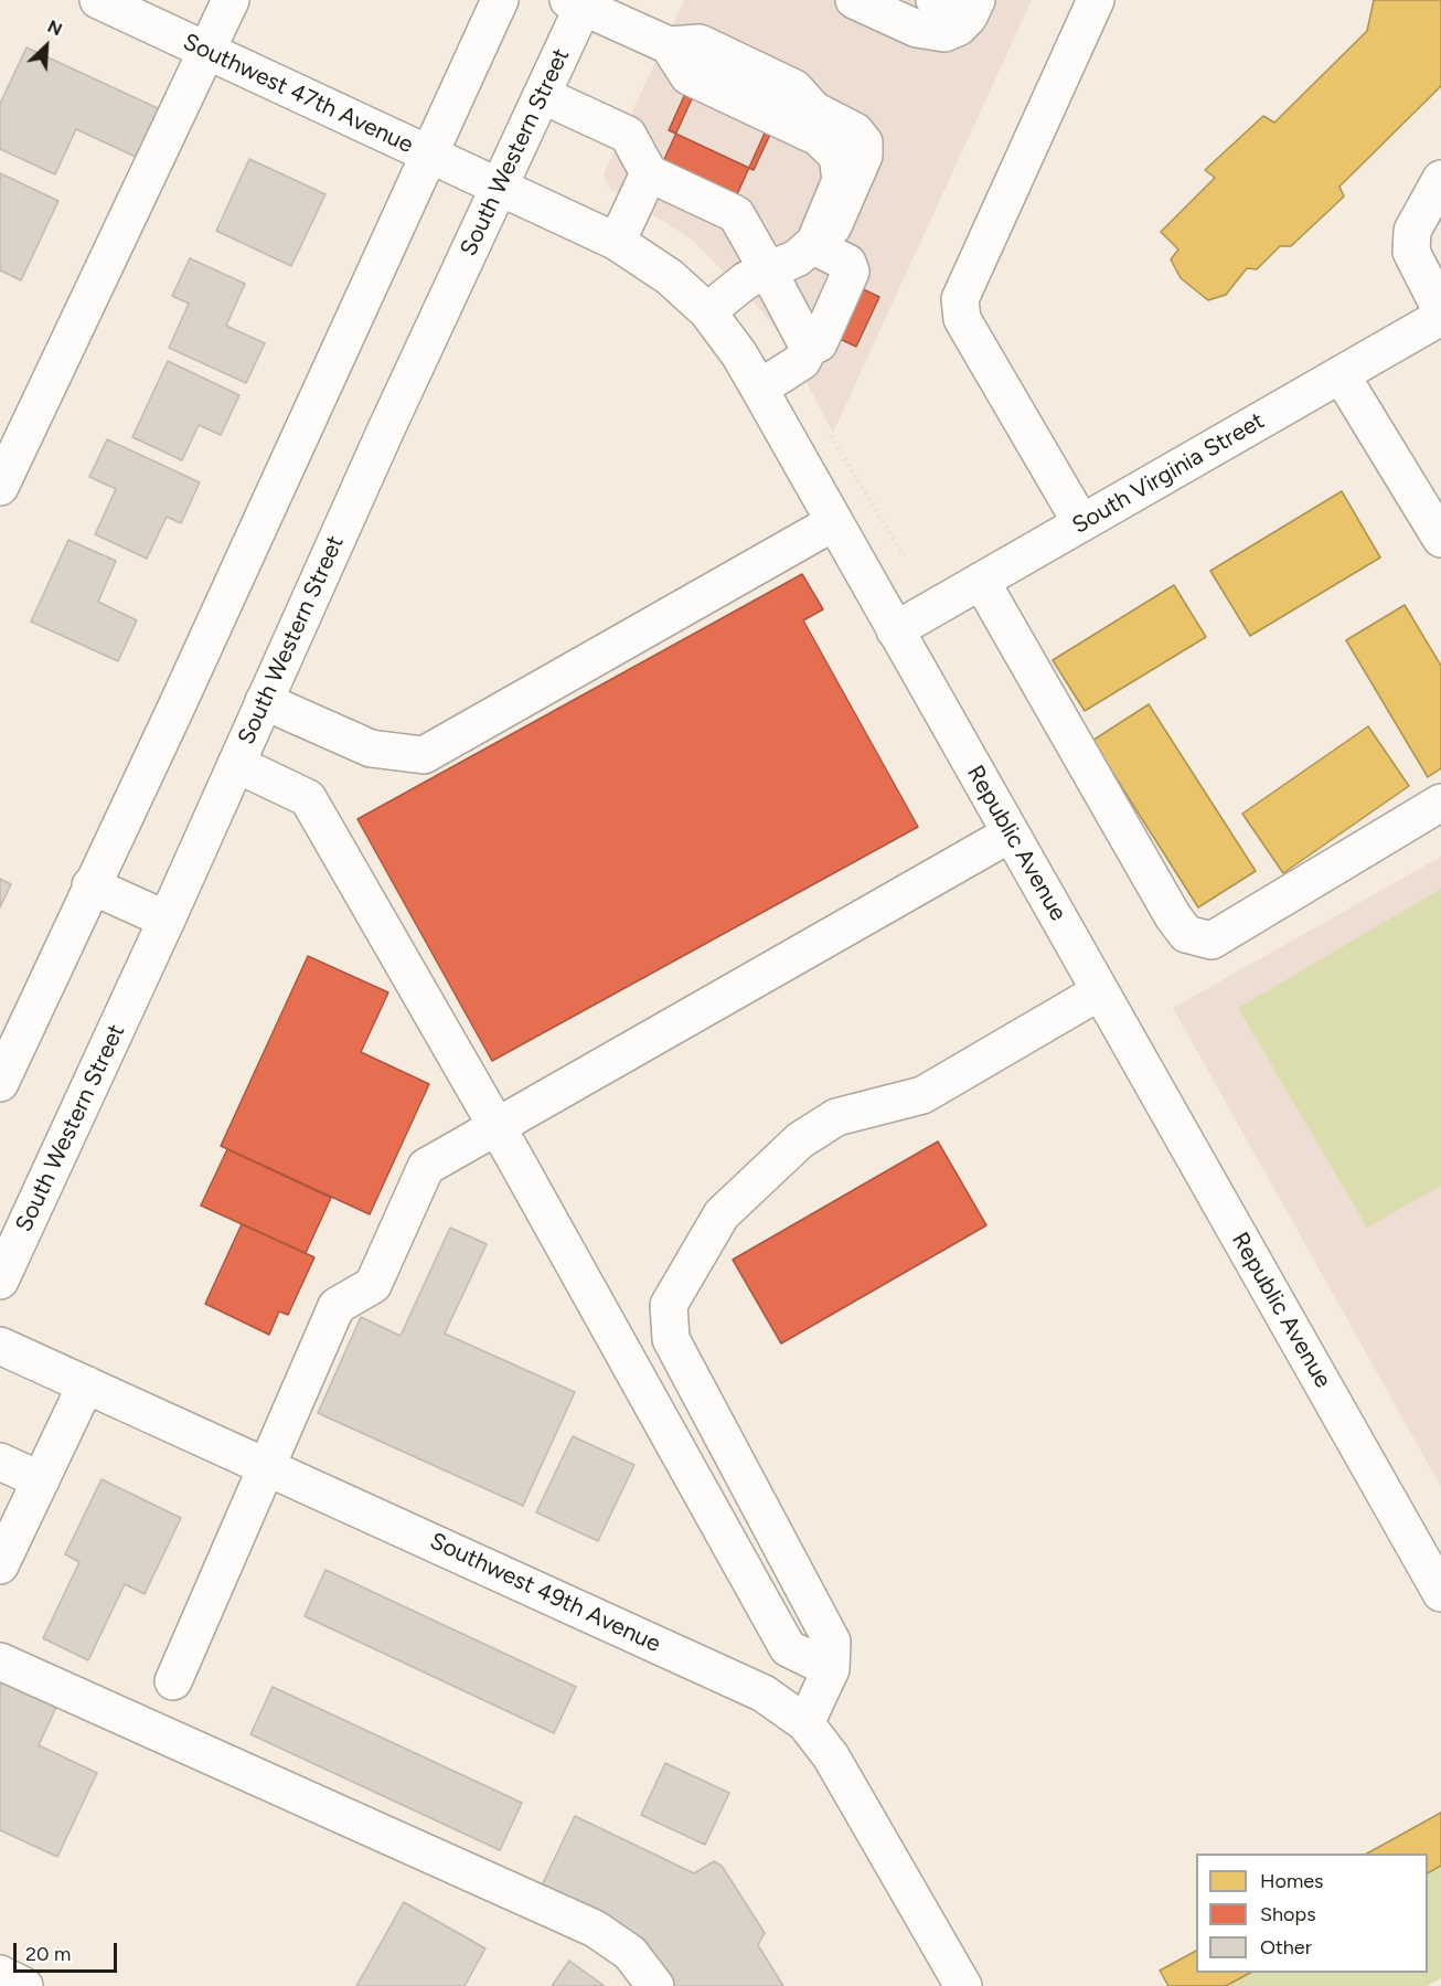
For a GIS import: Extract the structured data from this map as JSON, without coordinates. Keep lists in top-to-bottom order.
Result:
{
  "streets": {
    "street": [
      "Southwest 47th Avenue",
      "South Western Street",
      "South Virginia Street",
      "Republic Avenue",
      "Southwest 49th Avenue"
    ]
  },
  "crossings": [
    ["Southwest 47th Avenue", "South Western Street"],
    ["Southwest 47th Avenue", "Republic Avenue"],
    ["South Western Street", "Republic Avenue"],
    ["South Virginia Street", "Republic Avenue"]
  ],
  "legend": ["Homes", "Shops", "Other"],
  "scale_bar": "20 m",
  "north": "top right"
}
